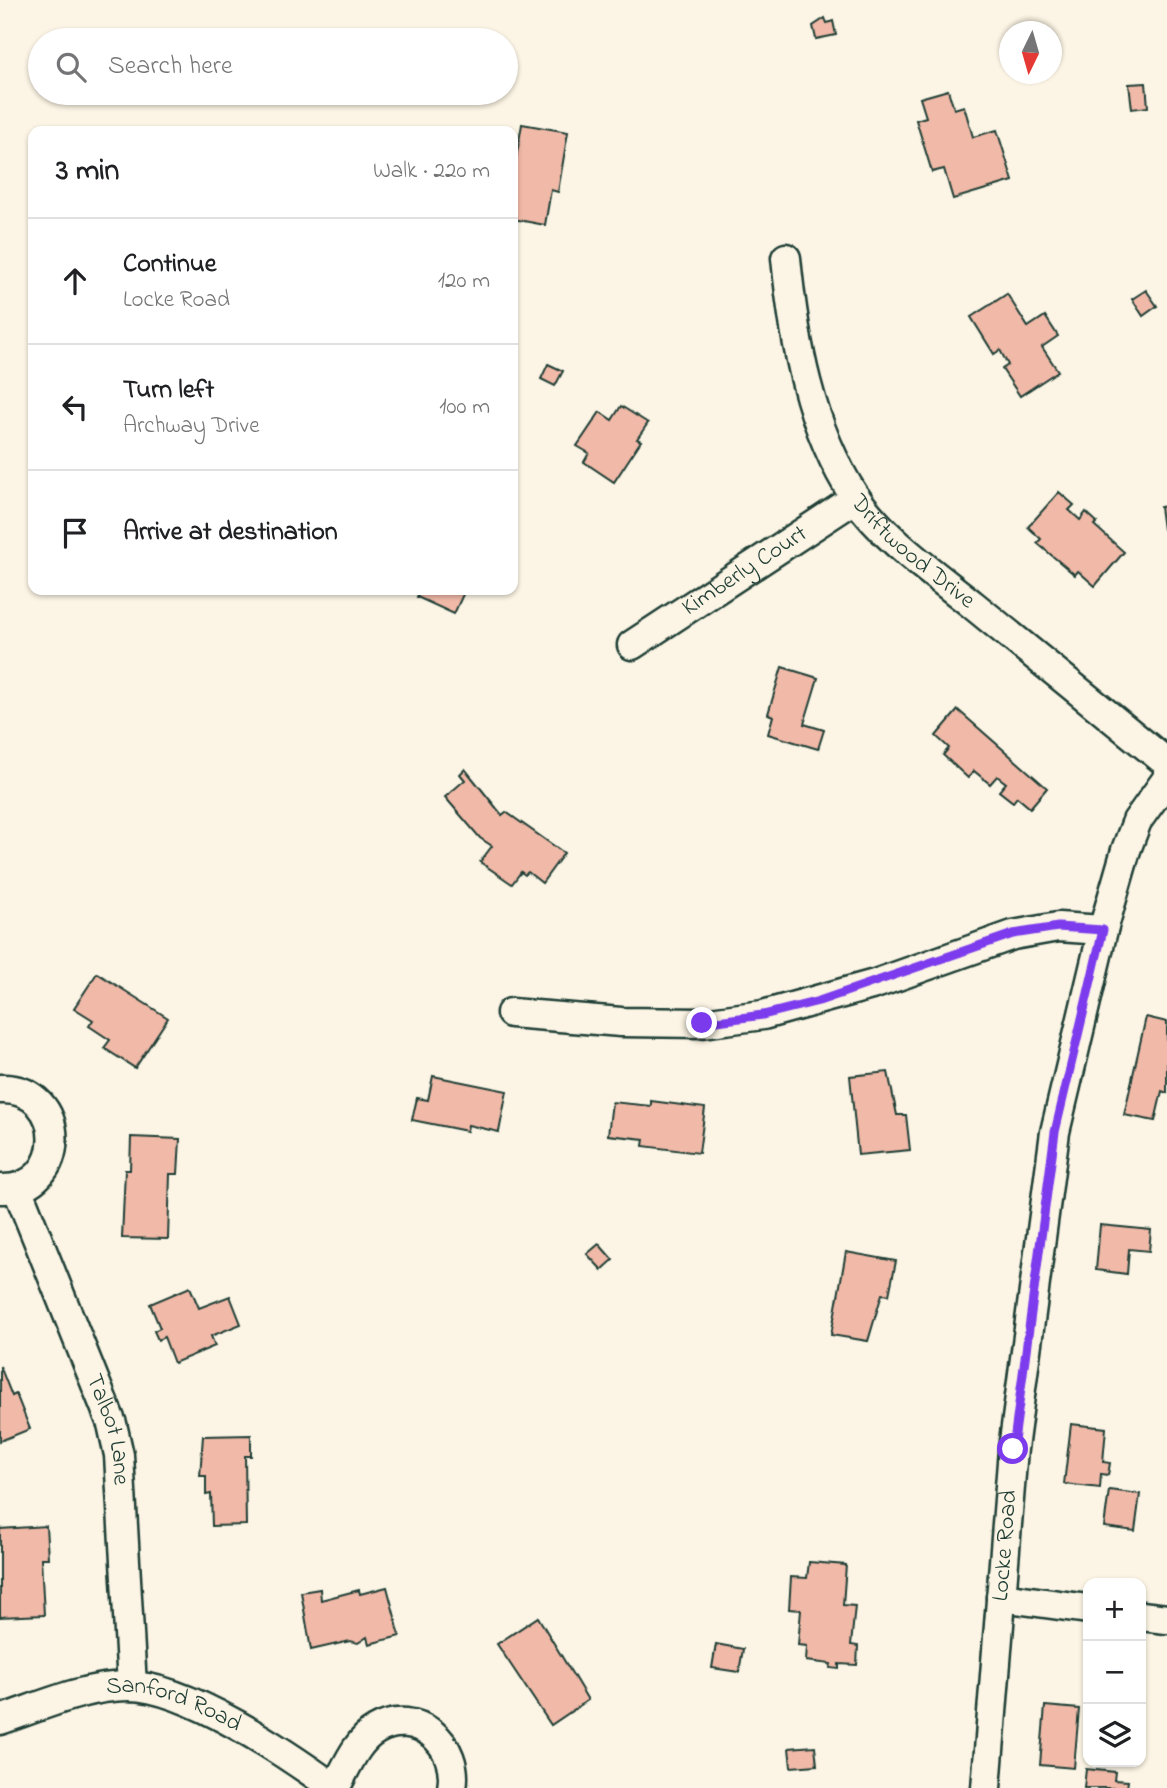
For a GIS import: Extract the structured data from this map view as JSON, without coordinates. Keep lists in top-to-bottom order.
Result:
{
  "streets": {
    "street": [
      "Driftwood Drive",
      "Kimberly Court",
      "Talbot Lane",
      "Locke Road",
      "Sanford Road"
    ]
  },
  "crossings": [
    ["Driftwood Drive", "Kimberly Court"],
    ["Talbot Lane", "Sanford Road"]
  ],
  "north": "bottom",
  "page": {
    "search": "Search here",
    "heading": ["3 min", "Walk · 220 m"],
    "list": [
      ["Continue", "Locke Road", "120 m"],
      ["Turn left", "Archway Drive", "100 m"],
      "Arrive at destination"
    ],
    "map_buttons": ["+", "−"]
  }
}
